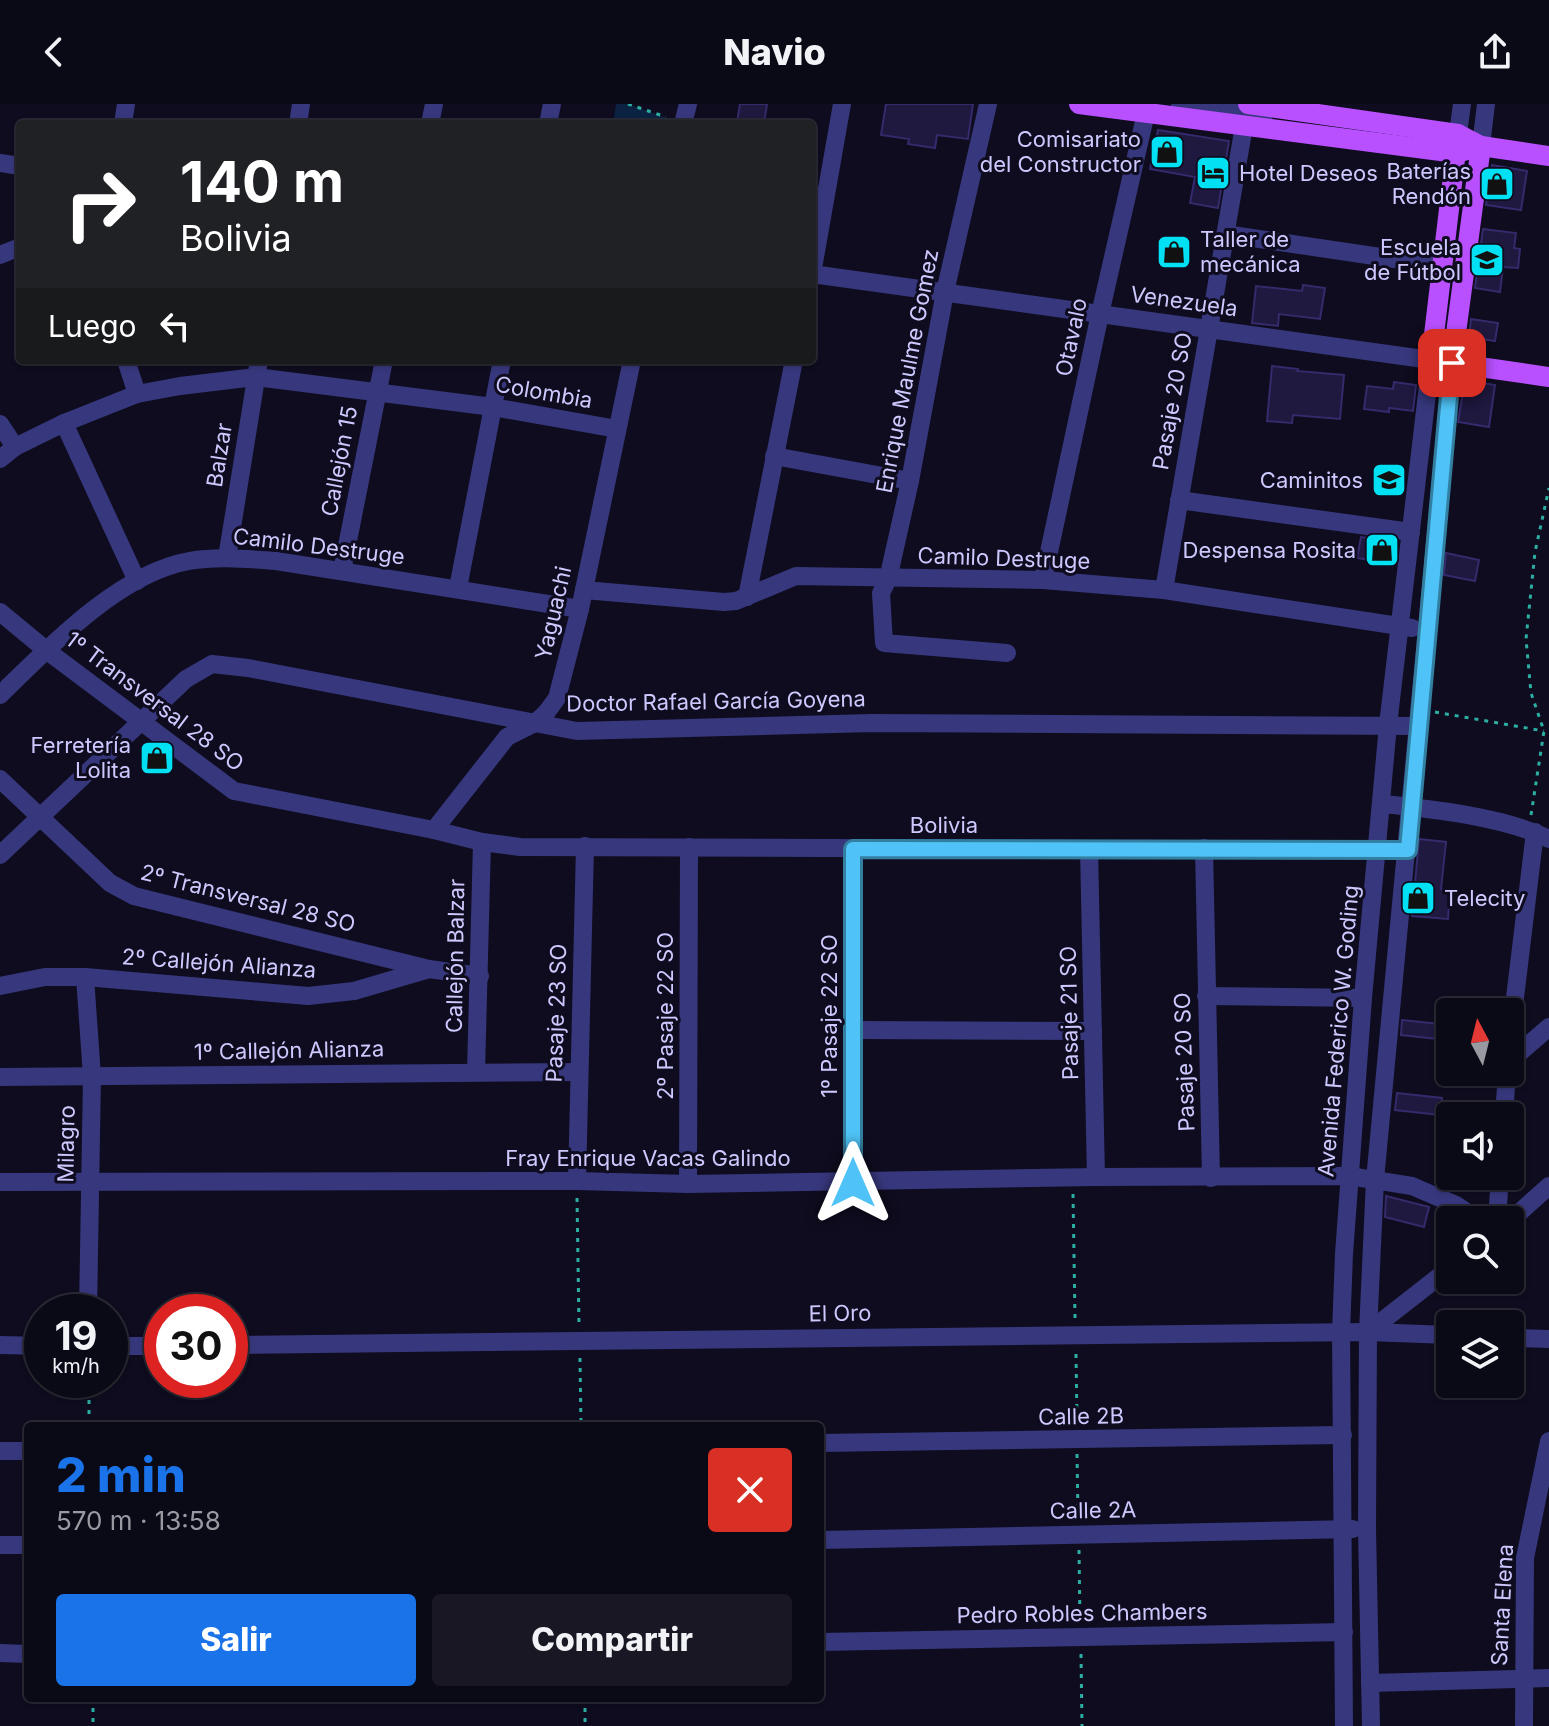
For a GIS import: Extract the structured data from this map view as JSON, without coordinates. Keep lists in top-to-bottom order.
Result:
{
  "streets": {
    "main road": ["Venezuela", "Avenida Federico W. Goding"],
    "street": [
      "Otavalo",
      "Enrique Maulme Gomez",
      "Colombia",
      "Pasaje 20 SO",
      "Balzar",
      "Callejón 15",
      "Camilo Destruge",
      "Yaguachi",
      "1º Transversal 28 SO",
      "Doctor Rafael García Goyena",
      "Bolivia",
      "2º Transversal 28 SO",
      "Callejón Balzar",
      "2º Callejón Alianza",
      "Pasaje 23 SO",
      "Pasaje 21 SO",
      "2º Pasaje 22 SO",
      "1º Pasaje 22 SO",
      "1º Callejón Alianza",
      "Milagro",
      "Fray Enrique Vacas Galindo",
      "El Oro",
      "Calle 2B",
      "Calle 2A",
      "Santa Elena",
      "Pedro Robles Chambers"
    ]
  },
  "crossings": [
    ["Venezuela", "Otavalo"],
    ["Venezuela", "Enrique Maulme Gomez"],
    ["Venezuela", "Pasaje 20 SO"],
    ["Venezuela", "Avenida Federico W. Goding"],
    ["Otavalo", "Camilo Destruge"],
    ["Enrique Maulme Gomez", "Camilo Destruge"],
    ["Colombia", "Balzar"],
    ["Colombia", "Callejón 15"],
    ["Colombia", "Yaguachi"],
    ["Pasaje 20 SO", "Camilo Destruge"],
    ["Pasaje 20 SO", "Bolivia"],
    ["Pasaje 20 SO", "Fray Enrique Vacas Galindo"],
    ["Balzar", "Camilo Destruge"],
    ["Callejón 15", "Camilo Destruge"],
    ["Camilo Destruge", "Yaguachi"],
    ["Camilo Destruge", "1º Transversal 28 SO"],
    ["Camilo Destruge", "Avenida Federico W. Goding"],
    ["Yaguachi", "1º Transversal 28 SO"],
    ["Yaguachi", "Doctor Rafael García Goyena"],
    ["1º Transversal 28 SO", "Doctor Rafael García Goyena"],
    ["1º Transversal 28 SO", "Bolivia"],
    ["1º Transversal 28 SO", "Callejón Balzar"],
    ["Doctor Rafael García Goyena", "2º Transversal 28 SO"],
    ["Doctor Rafael García Goyena", "Avenida Federico W. Goding"],
    ["Bolivia", "Callejón Balzar"],
    ["Bolivia", "Pasaje 23 SO"],
    ["Bolivia", "Pasaje 21 SO"],
    ["Bolivia", "2º Pasaje 22 SO"],
    ["Bolivia", "1º Pasaje 22 SO"],
    ["Bolivia", "Avenida Federico W. Goding"],
    ["2º Transversal 28 SO", "2º Callejón Alianza"],
    ["Callejón Balzar", "2º Callejón Alianza"],
    ["Callejón Balzar", "1º Callejón Alianza"],
    ["2º Callejón Alianza", "Milagro"],
    ["Pasaje 23 SO", "1º Callejón Alianza"],
    ["Pasaje 23 SO", "Fray Enrique Vacas Galindo"],
    ["Pasaje 21 SO", "Fray Enrique Vacas Galindo"],
    ["2º Pasaje 22 SO", "Fray Enrique Vacas Galindo"],
    ["1º Pasaje 22 SO", "Fray Enrique Vacas Galindo"],
    ["Avenida Federico W. Goding", "Fray Enrique Vacas Galindo"],
    ["Avenida Federico W. Goding", "El Oro"],
    ["Avenida Federico W. Goding", "Calle 2B"],
    ["Avenida Federico W. Goding", "Calle 2A"],
    ["Avenida Federico W. Goding", "Pedro Robles Chambers"],
    ["1º Callejón Alianza", "Milagro"],
    ["Milagro", "Fray Enrique Vacas Galindo"]
  ],
  "places": {
    "shop": [
      "Comisariato del Constructor",
      "Baterías Rendón",
      "Taller de mecánica",
      "Despensa Rosita",
      "Ferretería Lolita",
      "Telecity"
    ],
    "hotel": ["Hotel Deseos"],
    "school or university": ["Escuela de Fútbol", "Caminitos"]
  },
  "north": "top",
  "page": {
    "header": "Navio",
    "turn": ["140 m", "Bolivia"],
    "then": "Luego",
    "speed": "19 km/h",
    "limit": "30",
    "heading": ["2 min", "570 m · 13:58"],
    "buttons": ["Salir", "Compartir"]
  }
}
